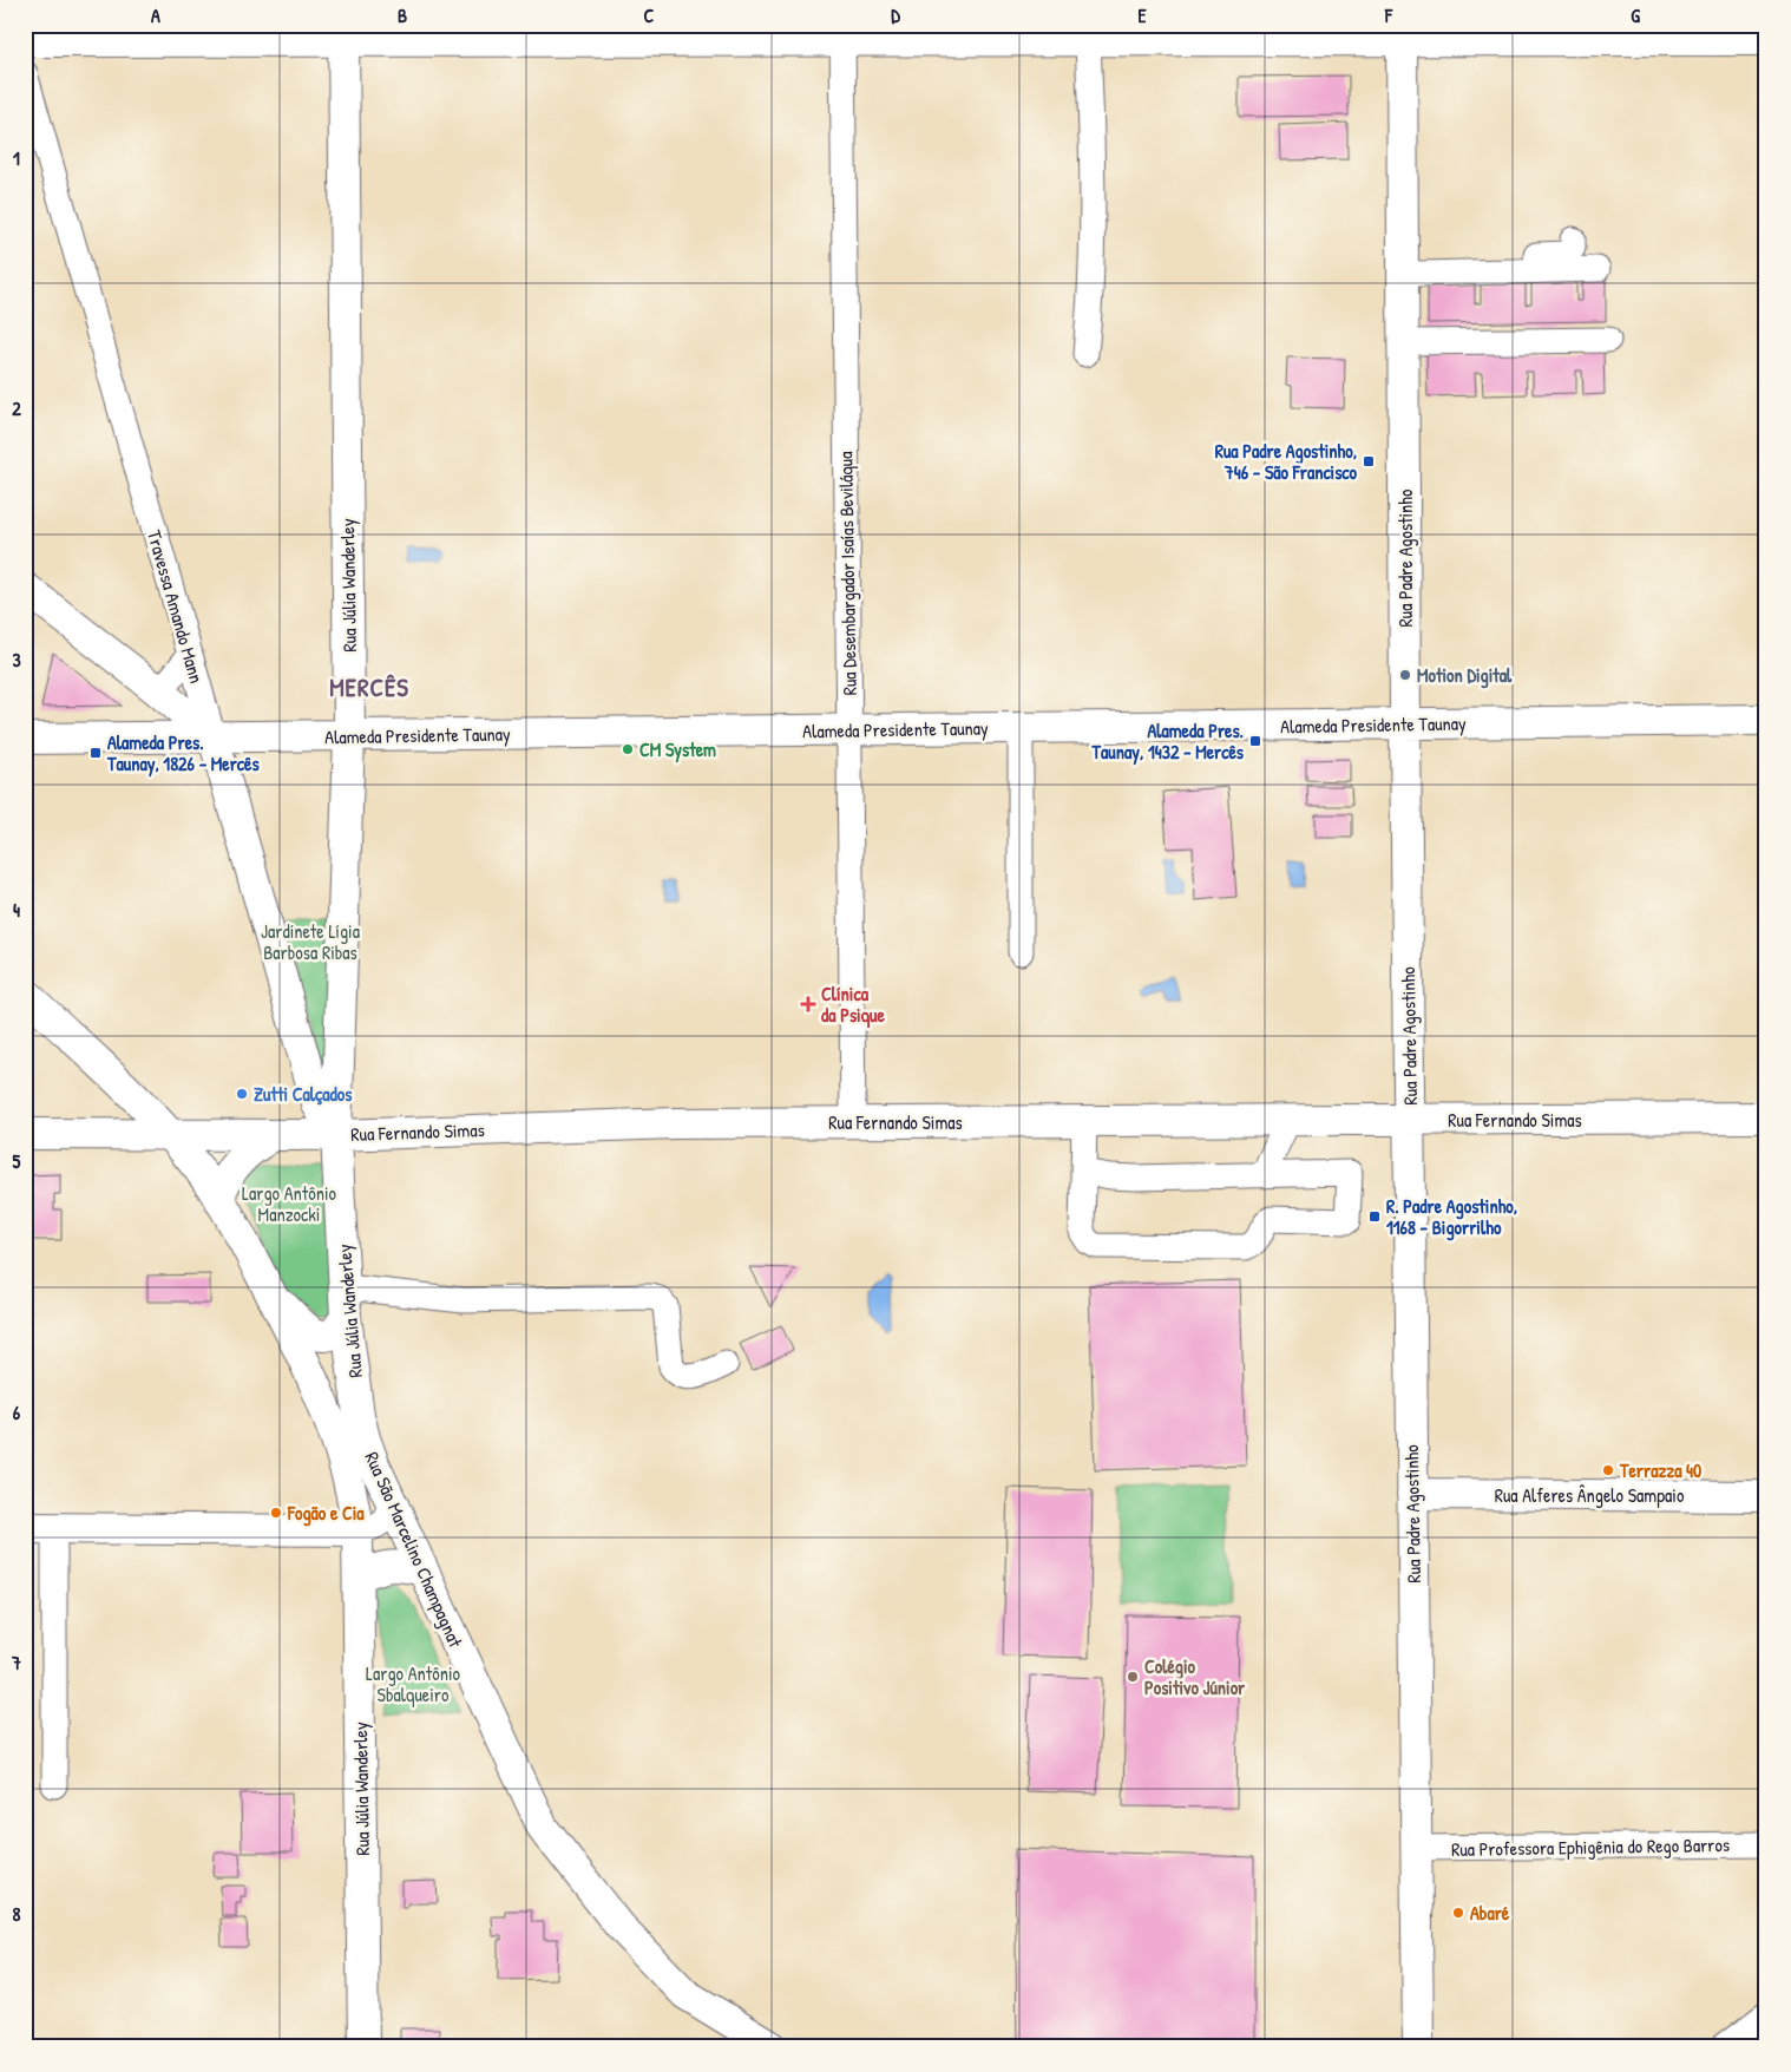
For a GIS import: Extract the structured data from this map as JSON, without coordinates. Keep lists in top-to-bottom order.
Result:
{
  "streets": {
    "main road": [
      "Rua Padre Agostinho",
      "Rua Júlia Wanderley",
      "Travessa Amando Mann",
      "Alameda Presidente Taunay",
      "Rua Fernando Simas",
      "Rua Alferes Ângelo Sampaio",
      "Rua São Marcelino Champagnat"
    ],
    "street": ["Rua Desembargador Isaías Beviláqua", "Rua Professora Ephigênia do Rego Barros"]
  },
  "crossings": [
    ["Rua Padre Agostinho", "Alameda Presidente Taunay"],
    ["Rua Padre Agostinho", "Rua Fernando Simas"],
    ["Rua Padre Agostinho", "Rua Alferes Ângelo Sampaio"],
    ["Rua Padre Agostinho", "Rua Professora Ephigênia do Rego Barros"],
    ["Rua Desembargador Isaías Beviláqua", "Alameda Presidente Taunay"],
    ["Rua Desembargador Isaías Beviláqua", "Rua Fernando Simas"],
    ["Rua Júlia Wanderley", "Travessa Amando Mann"],
    ["Rua Júlia Wanderley", "Alameda Presidente Taunay"],
    ["Rua Júlia Wanderley", "Rua Fernando Simas"],
    ["Rua Júlia Wanderley", "Rua São Marcelino Champagnat"],
    ["Travessa Amando Mann", "Alameda Presidente Taunay"],
    ["Travessa Amando Mann", "Rua Fernando Simas"],
    ["Rua Fernando Simas", "Rua São Marcelino Champagnat"]
  ],
  "districts": ["MERCÊS"],
  "parks": ["Jardinete Lígia Barbosa Ribas", "Largo Antônio Manzocki", "Largo Antônio Sbalqueiro"],
  "places": {
    "transit": [
      "Rua Padre Agostinho, 746 - São Francisco",
      "Alameda Pres. Taunay, 1432 - Mercês",
      "Alameda Pres. Taunay, 1826 - Mercês",
      "R. Padre Agostinho, 1168 - Bigorrilho"
    ],
    "other": [
      "Motion Digital",
      "CM System",
      "Zutti Calçados",
      "Terrazza 40",
      "Fogão e Cia",
      "Colégio Positivo Júnior",
      "Abaré"
    ],
    "health": ["Clínica da Psique"]
  },
  "grid": {
    "columns": [
      "A",
      "B",
      "C",
      "D",
      "E",
      "F",
      "G"
    ],
    "rows": [
      "1",
      "2",
      "3",
      "4",
      "5",
      "6",
      "7",
      "8"
    ]
  }
}
